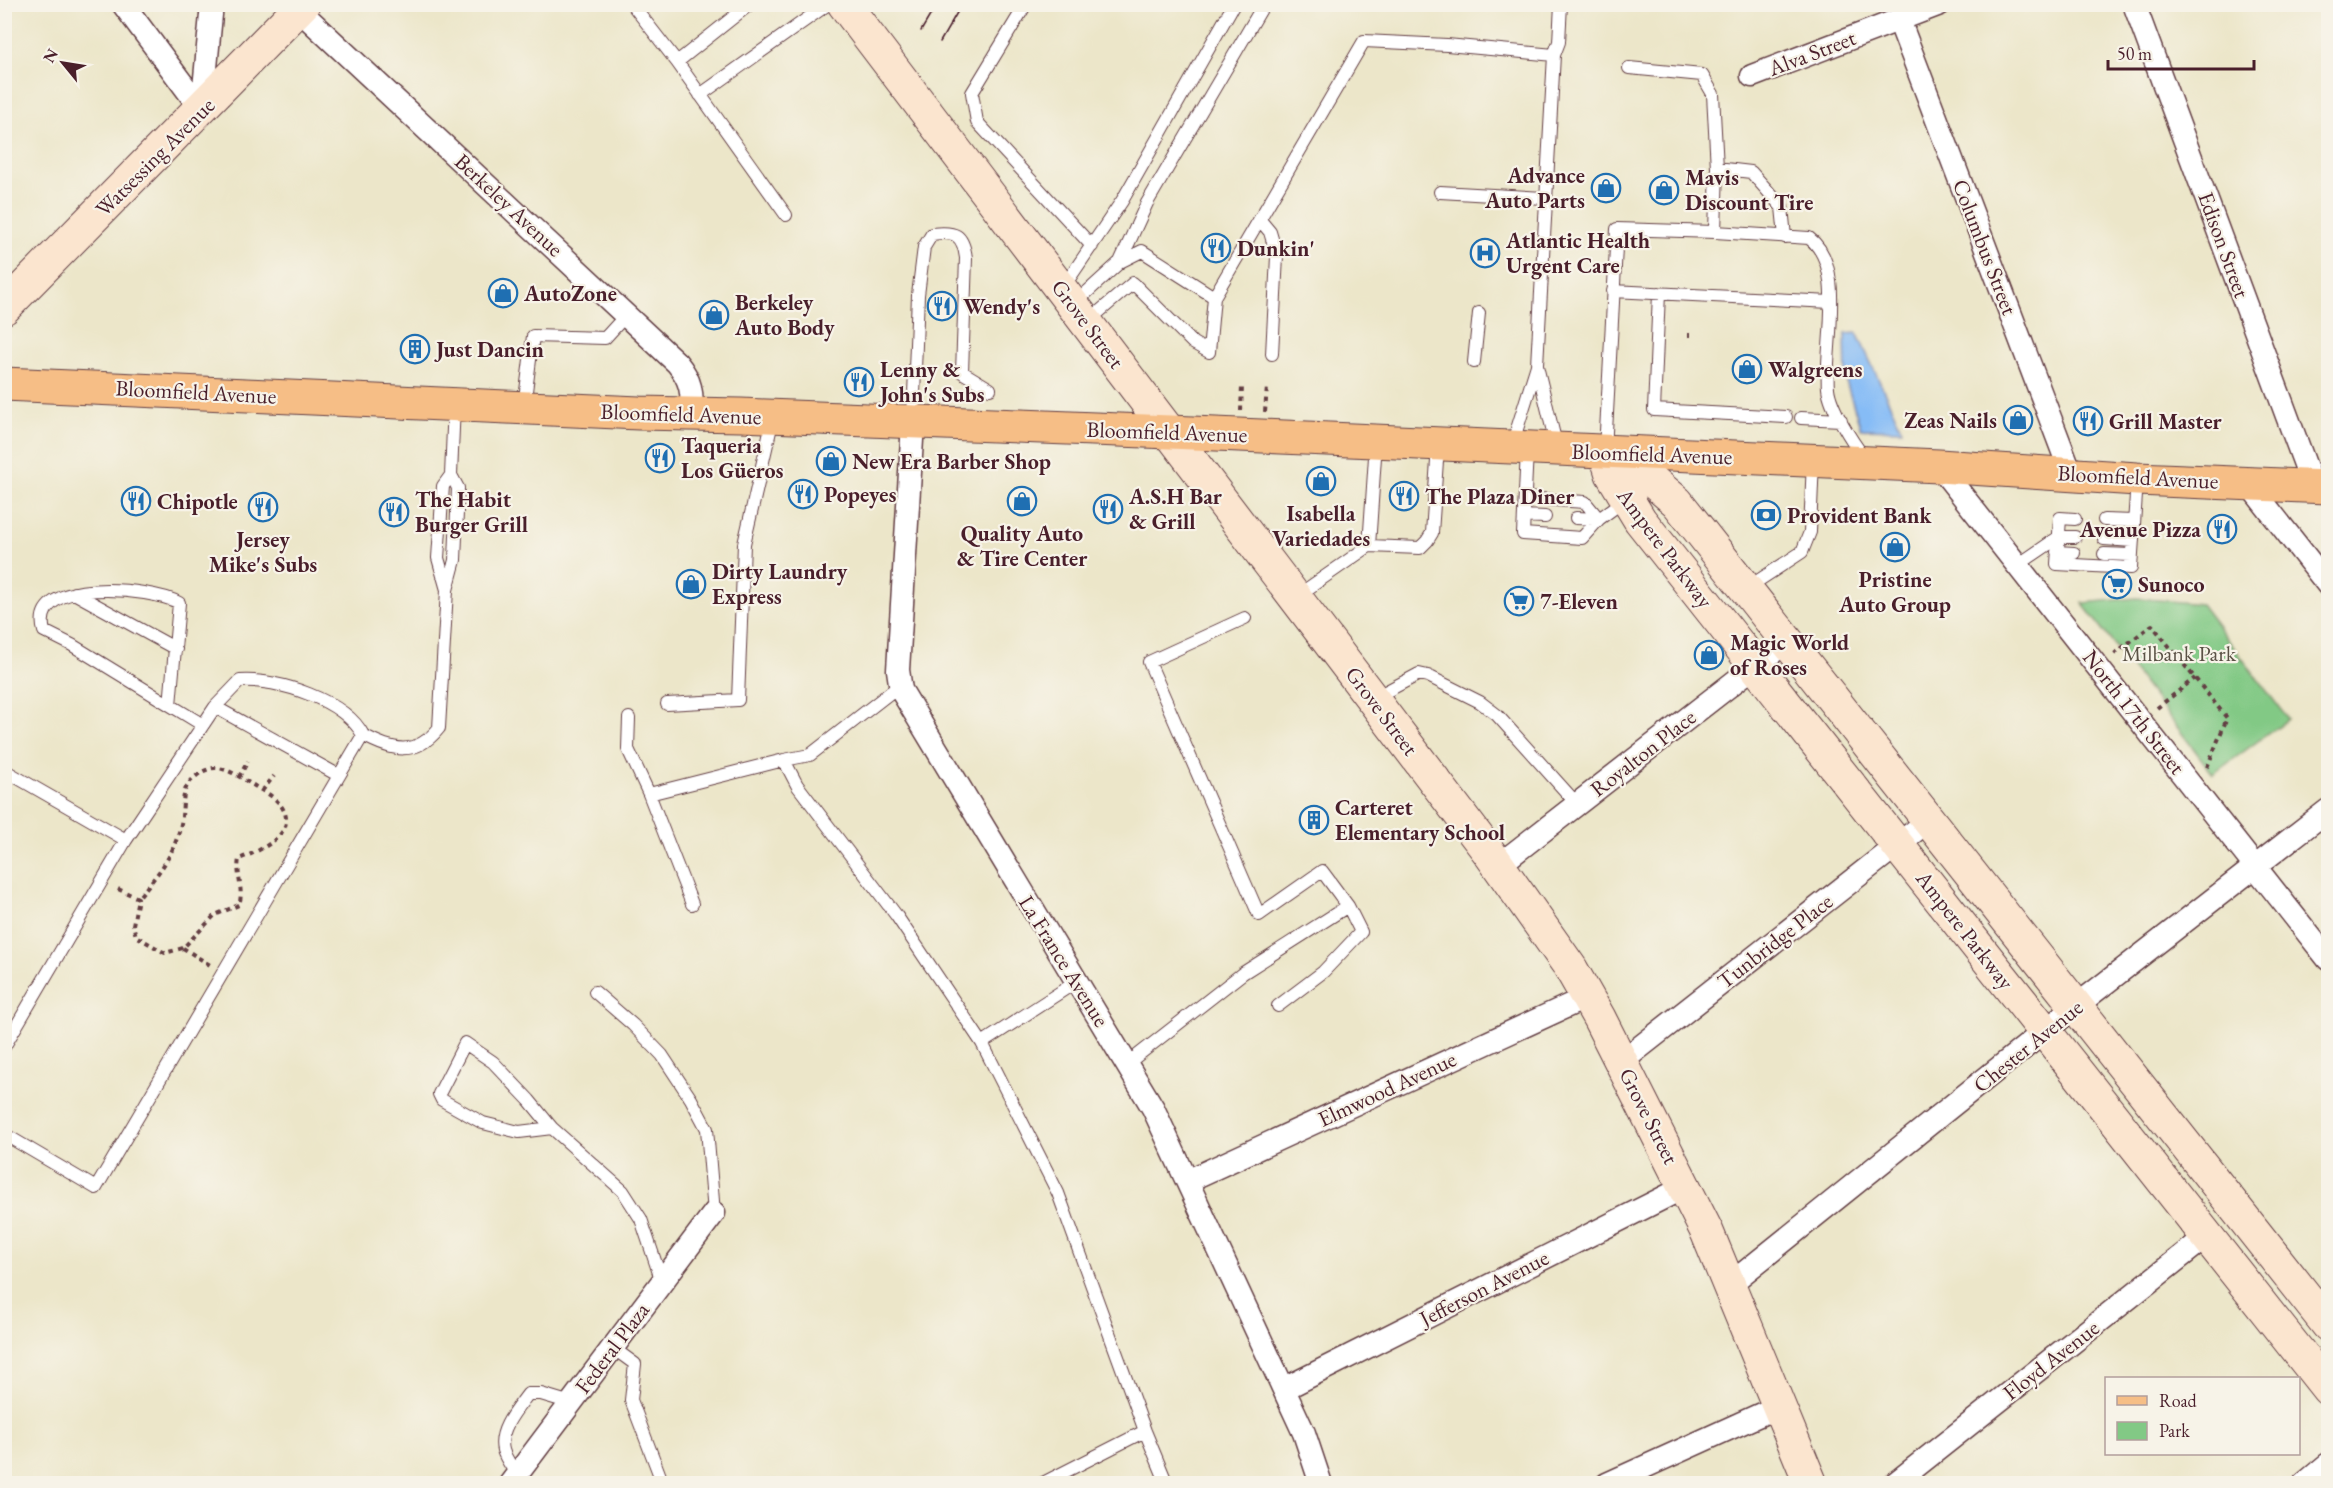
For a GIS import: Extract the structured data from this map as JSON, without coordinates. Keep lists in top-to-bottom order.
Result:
{
  "streets": {
    "main road": ["Bloomfield Avenue"],
    "street": [
      "Alva Street",
      "Watsessing Avenue",
      "Berkeley Avenue",
      "Edison Street",
      "Columbus Street",
      "Grove Street",
      "Ampere Parkway",
      "North 17th Street",
      "Royalton Place",
      "Tunbridge Place",
      "La France Avenue",
      "Chester Avenue",
      "Elmwood Avenue",
      "Jefferson Avenue",
      "Federal Plaza",
      "Floyd Avenue"
    ]
  },
  "crossings": [
    ["Alva Street", "Columbus Street"],
    ["Watsessing Avenue", "Berkeley Avenue"],
    ["Berkeley Avenue", "Bloomfield Avenue"],
    ["Edison Street", "Bloomfield Avenue"],
    ["Columbus Street", "Bloomfield Avenue"],
    ["Grove Street", "Bloomfield Avenue"],
    ["Grove Street", "Royalton Place"],
    ["Grove Street", "Tunbridge Place"],
    ["Grove Street", "Chester Avenue"],
    ["Grove Street", "Elmwood Avenue"],
    ["Grove Street", "Jefferson Avenue"],
    ["Bloomfield Avenue", "Ampere Parkway"],
    ["Bloomfield Avenue", "North 17th Street"],
    ["Bloomfield Avenue", "La France Avenue"],
    ["Ampere Parkway", "Royalton Place"],
    ["Ampere Parkway", "Tunbridge Place"],
    ["Ampere Parkway", "Chester Avenue"],
    ["Ampere Parkway", "Floyd Avenue"],
    ["North 17th Street", "Chester Avenue"],
    ["La France Avenue", "Elmwood Avenue"],
    ["La France Avenue", "Jefferson Avenue"]
  ],
  "parks": ["Milbank Park"],
  "places": {
    "shop": [
      "Advance Auto Parts",
      "Mavis Discount Tire",
      "AutoZone",
      "Berkeley Auto Body",
      "Walgreens",
      "Zeas Nails",
      "New Era Barber Shop",
      "Isabella Variedades",
      "Quality Auto & Tire Center",
      "Pristine Auto Group",
      "Dirty Laundry Express",
      "Magic World of Roses"
    ],
    "restaurant": [
      "Dunkin'",
      "Wendy's",
      "Lenny & John's Subs",
      "Grill Master",
      "Taqueria Los Güeros",
      "Popeyes",
      "The Plaza Diner",
      "Chipotle",
      "Jersey Mike's Subs",
      "A.S.H Bar & Grill",
      "The Habit Burger Grill",
      "Avenue Pizza"
    ],
    "hospital": ["Atlantic Health Urgent Care"],
    "building": ["Just Dancin", "Carteret Elementary School"],
    "bank": ["Provident Bank"],
    "supermarket": ["Sunoco", "7-Eleven"]
  },
  "legend": ["Road", "Park"],
  "scale_bar": "50 m",
  "north": "top left"
}
